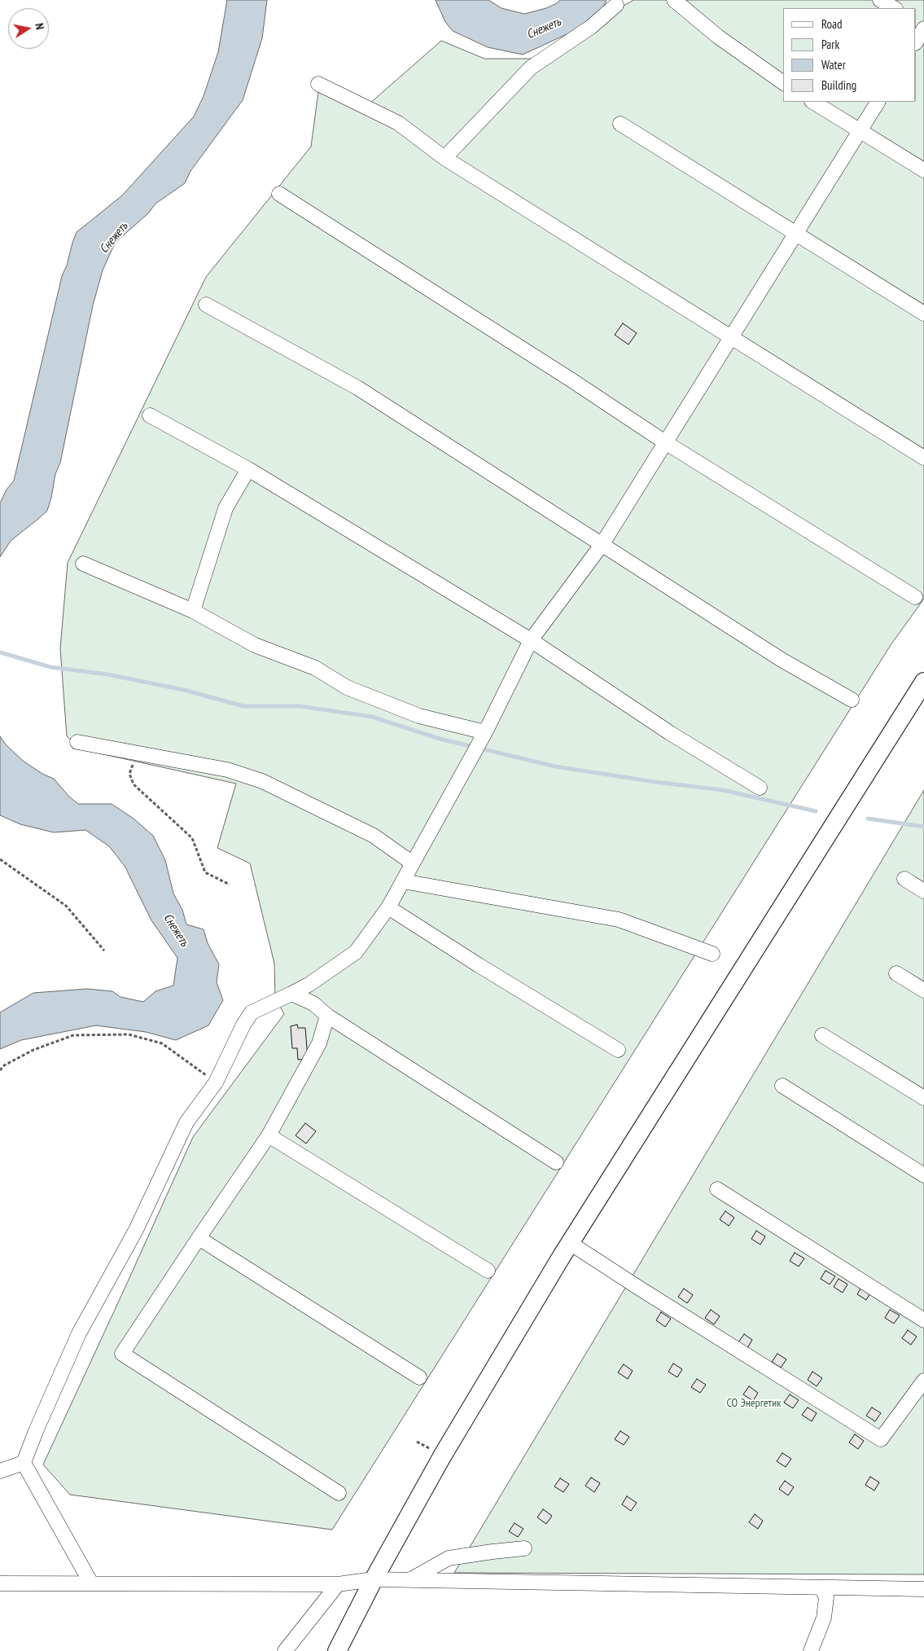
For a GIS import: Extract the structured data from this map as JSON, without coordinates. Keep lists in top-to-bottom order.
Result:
{
  "water": ["Снежеть"],
  "parks": ["СО Энергетик"],
  "legend": [
    "Road",
    "Park",
    "Water",
    "Building"
  ],
  "north": "right"
}
